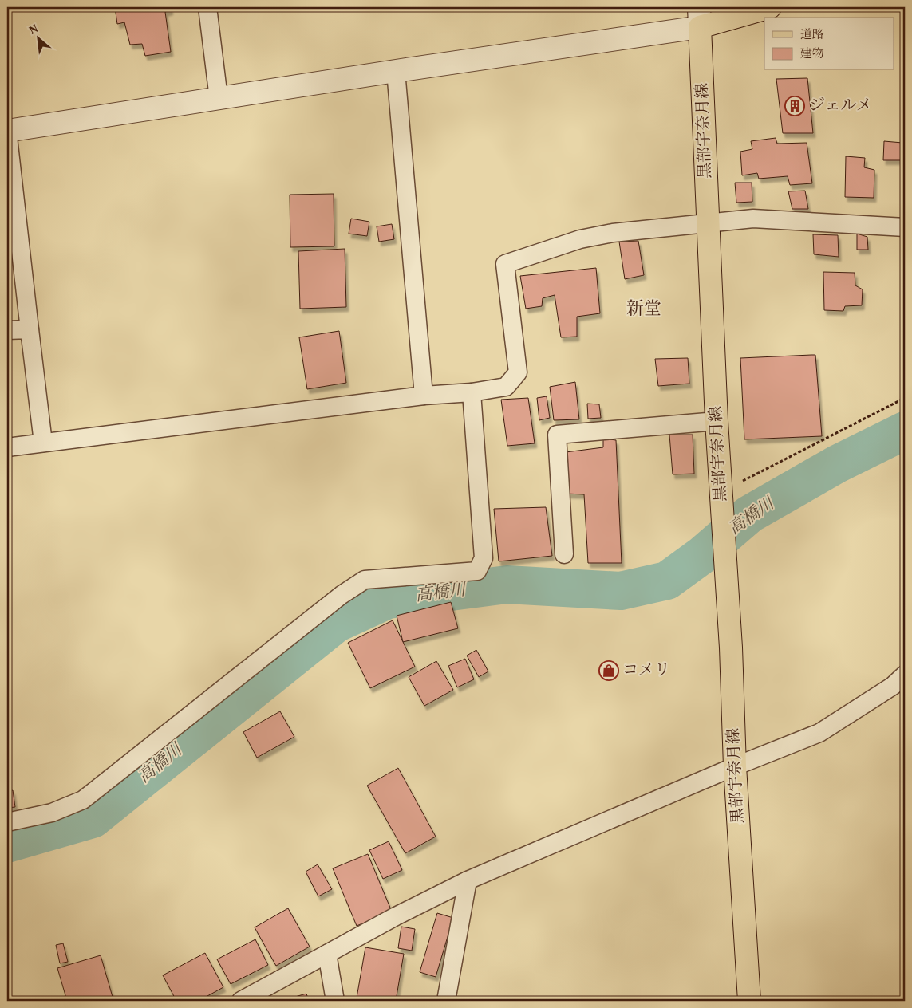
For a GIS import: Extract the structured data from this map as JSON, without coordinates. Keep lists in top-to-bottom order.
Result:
{
  "streets": {
    "main road": ["黒部宇奈月線"]
  },
  "districts": ["新堂"],
  "water": ["高橋川"],
  "places": {
    "building": ["ジェルメ"],
    "shop": ["コメリ"]
  },
  "legend": ["道路", "建物"],
  "north": "top left"
}
